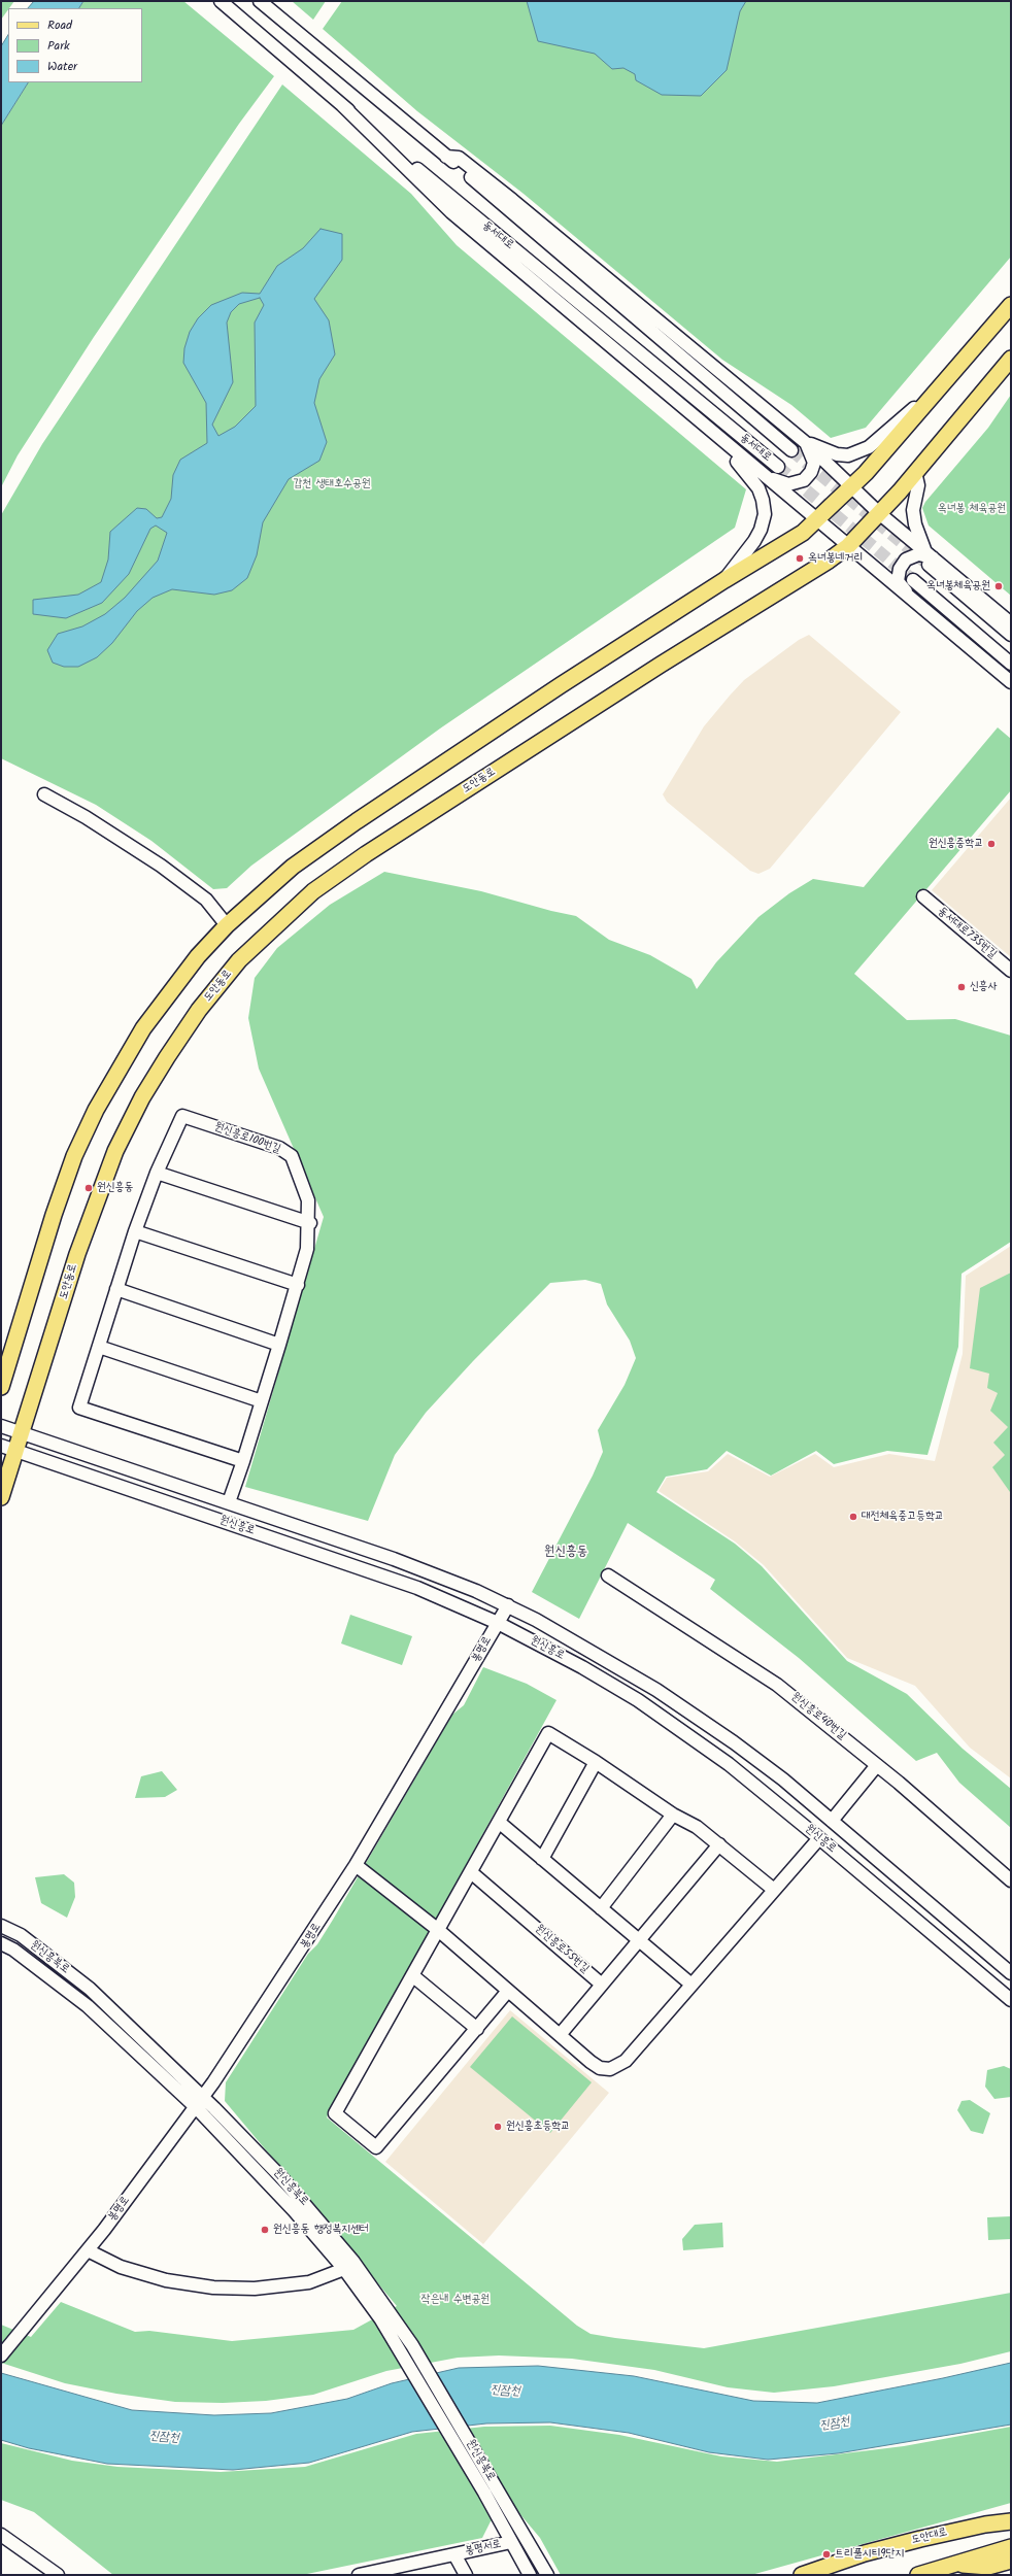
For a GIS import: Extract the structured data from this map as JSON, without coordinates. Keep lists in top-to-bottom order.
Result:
{
  "streets": {
    "main road": ["도안동로", "도안대로"],
    "street": [
      "동서대로",
      "동서대로735번길",
      "원신흥로100번길",
      "원신흥로",
      "봉명로",
      "원신흥로40번길",
      "원신흥로55번길",
      "원신흥북로",
      "봉명서로"
    ]
  },
  "crossings": [
    ["도안동로", "원신흥로"],
    ["원신흥로100번길", "원신흥로"],
    ["원신흥로", "봉명로"],
    ["봉명로", "원신흥북로"],
    ["원신흥북로", "봉명서로"]
  ],
  "districts": ["원신흥동"],
  "water": ["진잠천"],
  "parks": ["갑천 생태호수공원", "옥녀봉 체육공원", "작은내 수변공원"],
  "places": [
    "옥녀봉네거리",
    "옥녀봉체육공원",
    "원신흥중학교",
    "신흥사",
    "원신흥동",
    "대전체육중고등학교",
    "원신흥초등학교",
    "원신흥동 행정복지센터",
    "트리풀시티9단지"
  ],
  "legend": ["Road", "Park", "Water"]
}
